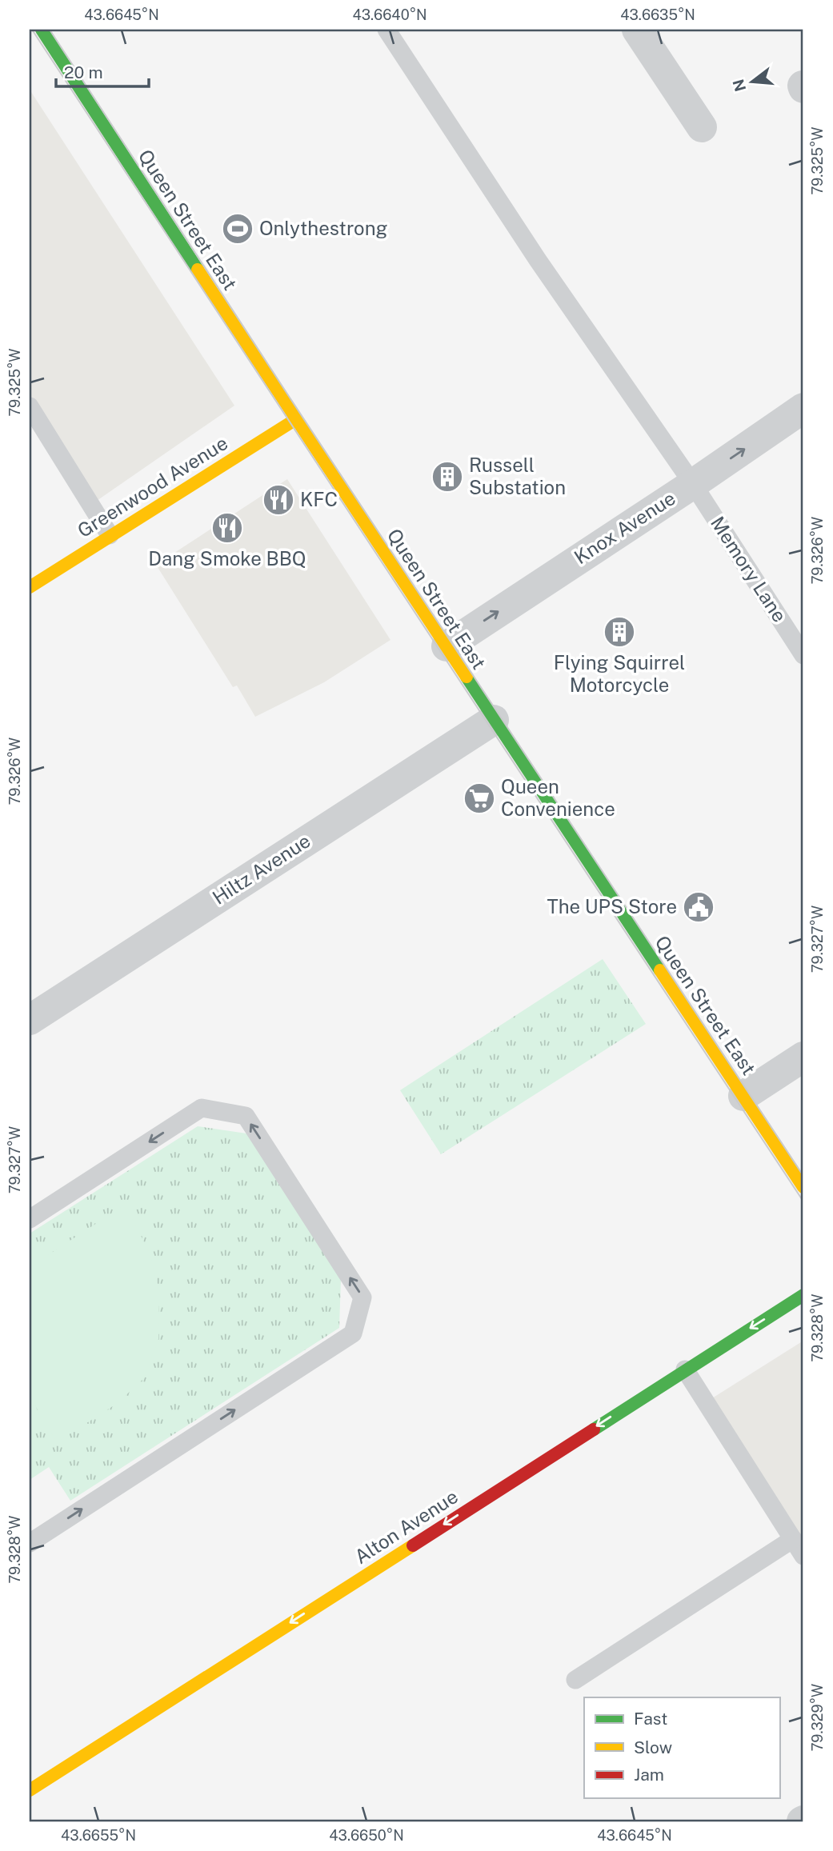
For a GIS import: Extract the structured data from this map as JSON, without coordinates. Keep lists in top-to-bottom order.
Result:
{
  "streets": {
    "main road": ["Queen Street East", "Greenwood Avenue", "Alton Avenue"],
    "street": ["Knox Avenue", "Hiltz Avenue"],
    "lane": ["Memory Lane"]
  },
  "crossings": [
    ["Queen Street East", "Greenwood Avenue"],
    ["Queen Street East", "Knox Avenue"],
    ["Queen Street East", "Hiltz Avenue"],
    ["Knox Avenue", "Memory Lane"]
  ],
  "one_way": ["Knox Avenue", "Alton Avenue"],
  "places": {
    "sports": ["Onlythestrong"],
    "building": ["Russell Substation", "Flying Squirrel Motorcycle"],
    "restaurant": ["KFC", "Dang Smoke BBQ"],
    "supermarket": ["Queen Convenience"],
    "public building": ["The UPS Store"]
  },
  "legend": ["Fast", "Slow", "Jam"],
  "scale_bar": "20 m",
  "north": "left",
  "coordinates": [
    "43.6645°N",
    "43.6640°N",
    "43.6635°N",
    "79.325°W",
    "79.326°W",
    "79.327°W",
    "79.328°W",
    "79.329°W",
    "43.6655°N",
    "43.6650°N"
  ]
}
